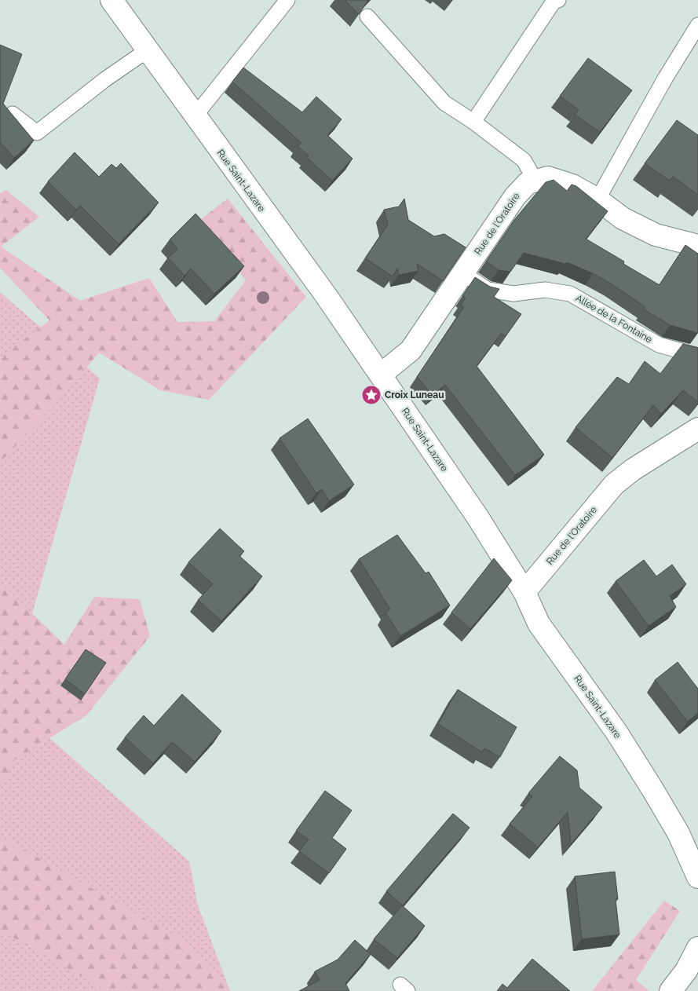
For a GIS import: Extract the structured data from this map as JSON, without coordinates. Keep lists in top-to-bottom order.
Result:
{
  "streets": {
    "street": ["Rue Saint-Lazare", "Rue de l'Oratoire"],
    "lane": ["Allée de la Fontaine"]
  },
  "crossings": [
    ["Rue Saint-Lazare", "Rue de l'Oratoire"],
    ["Rue de l'Oratoire", "Allée de la Fontaine"]
  ],
  "places": {
    "place": ["Croix Luneau"]
  }
}
